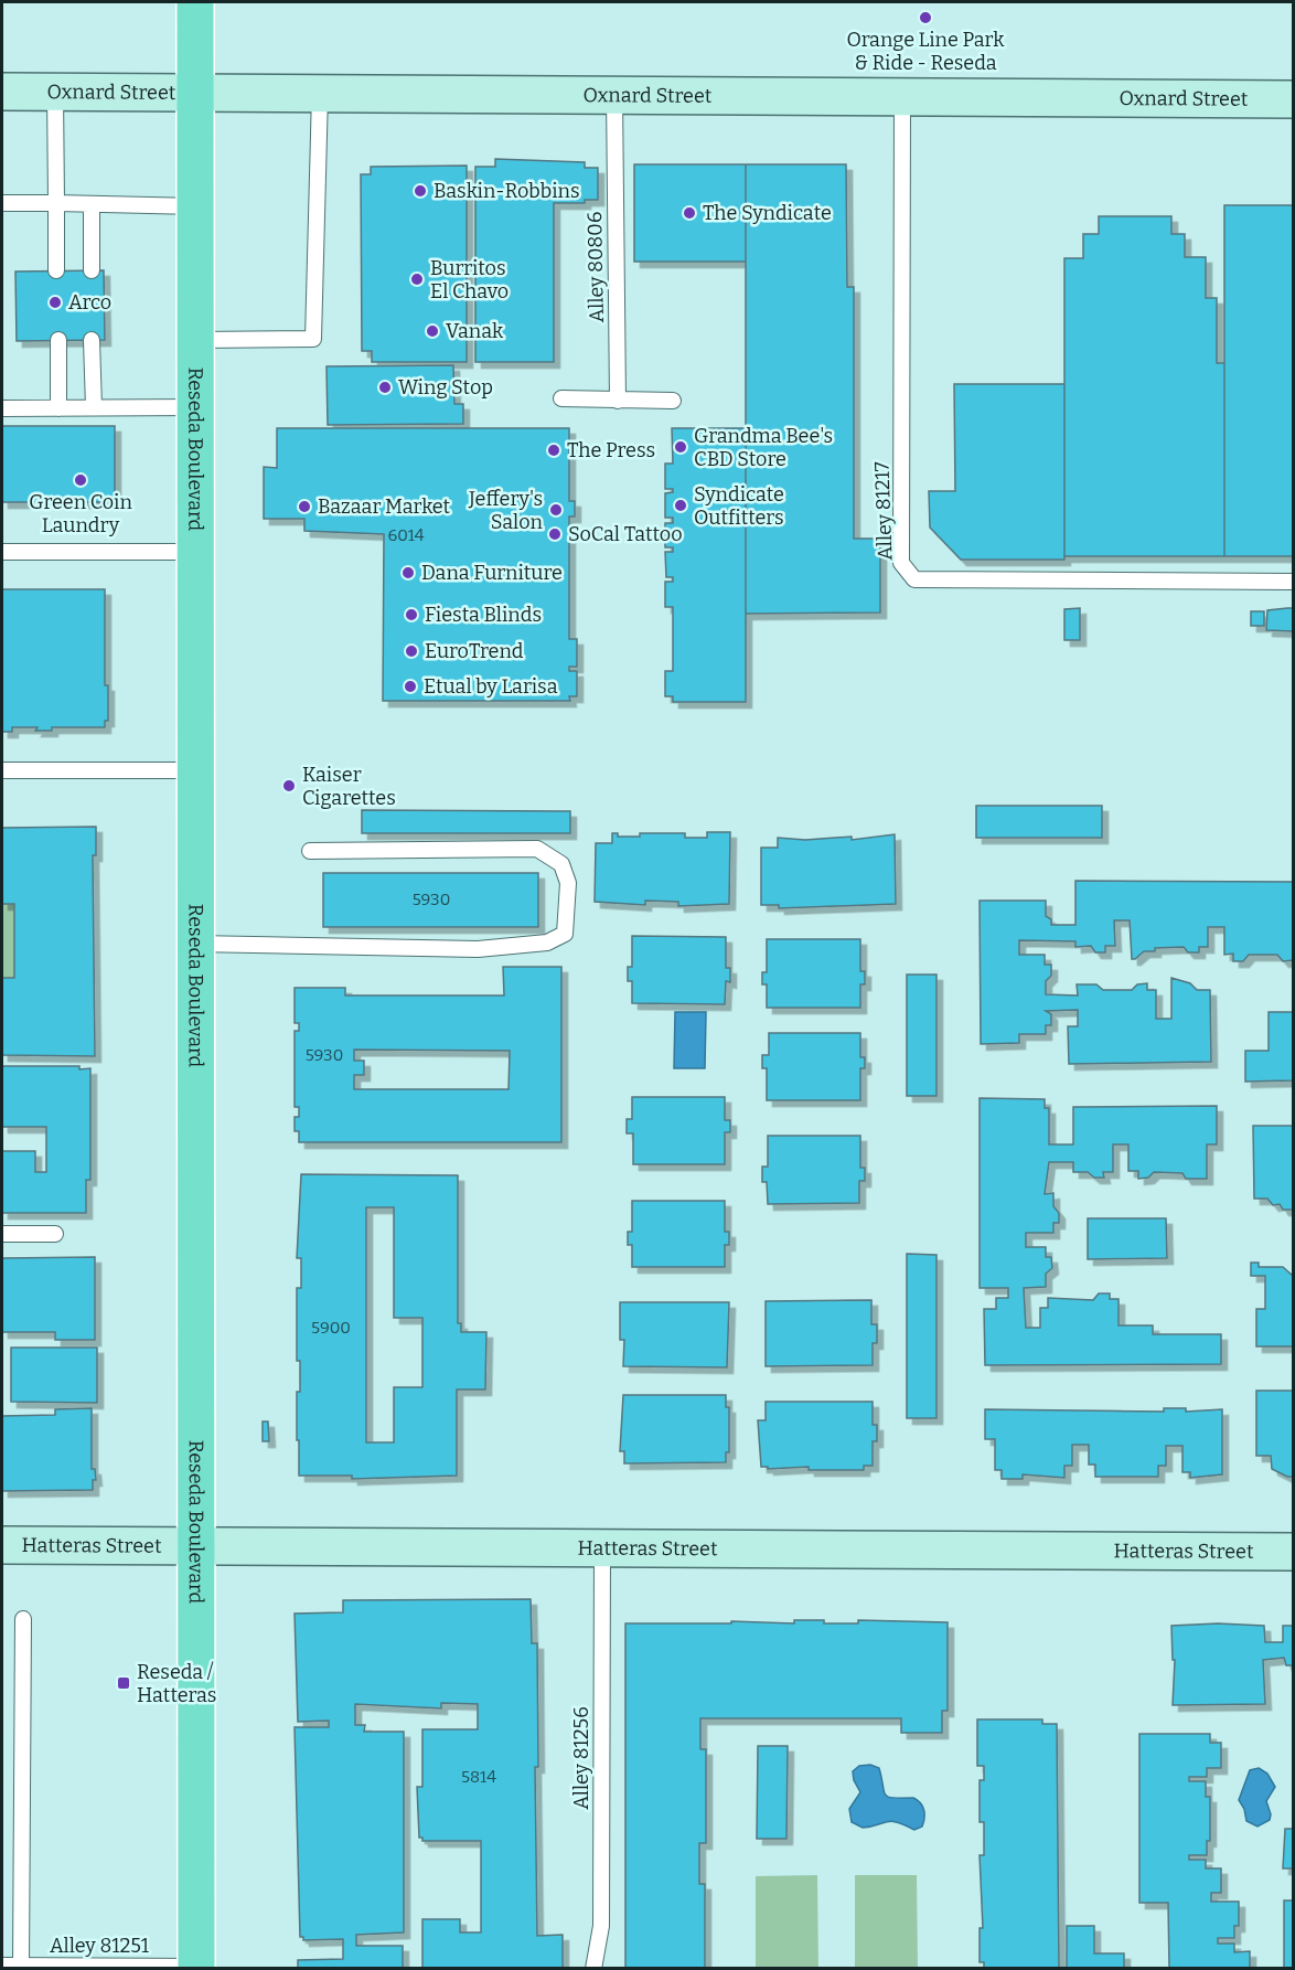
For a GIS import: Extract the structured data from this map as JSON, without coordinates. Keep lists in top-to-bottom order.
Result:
{
  "streets": {
    "main road": ["Oxnard Street", "Reseda Boulevard", "Hatteras Street"],
    "lane": [
      "Alley 80806",
      "Alley 81217",
      "Alley 81256",
      "Alley 81251"
    ]
  },
  "crossings": [
    ["Oxnard Street", "Alley 80806"],
    ["Oxnard Street", "Reseda Boulevard"],
    ["Oxnard Street", "Alley 81217"],
    ["Reseda Boulevard", "Hatteras Street"],
    ["Reseda Boulevard", "Alley 81251"],
    ["Hatteras Street", "Alley 81256"]
  ],
  "places": {
    "other": [
      "Orange Line Park & Ride - Reseda",
      "Baskin-Robbins",
      "The Syndicate",
      "Burritos El Chavo",
      "Arco",
      "Vanak",
      "Wing Stop",
      "Grandma Bee's CBD Store",
      "The Press",
      "Green Coin Laundry",
      "Syndicate Outfitters",
      "Bazaar Market",
      "Jeffery's Salon",
      "SoCal Tattoo",
      "Dana Furniture",
      "Fiesta Blinds",
      "EuroTrend",
      "Etual by Larisa",
      "Kaiser Cigarettes"
    ],
    "transit": ["Reseda / Hatteras"]
  },
  "house_numbers": [
    "6014",
    "5930",
    "5930",
    "5900",
    "5814"
  ]
}
